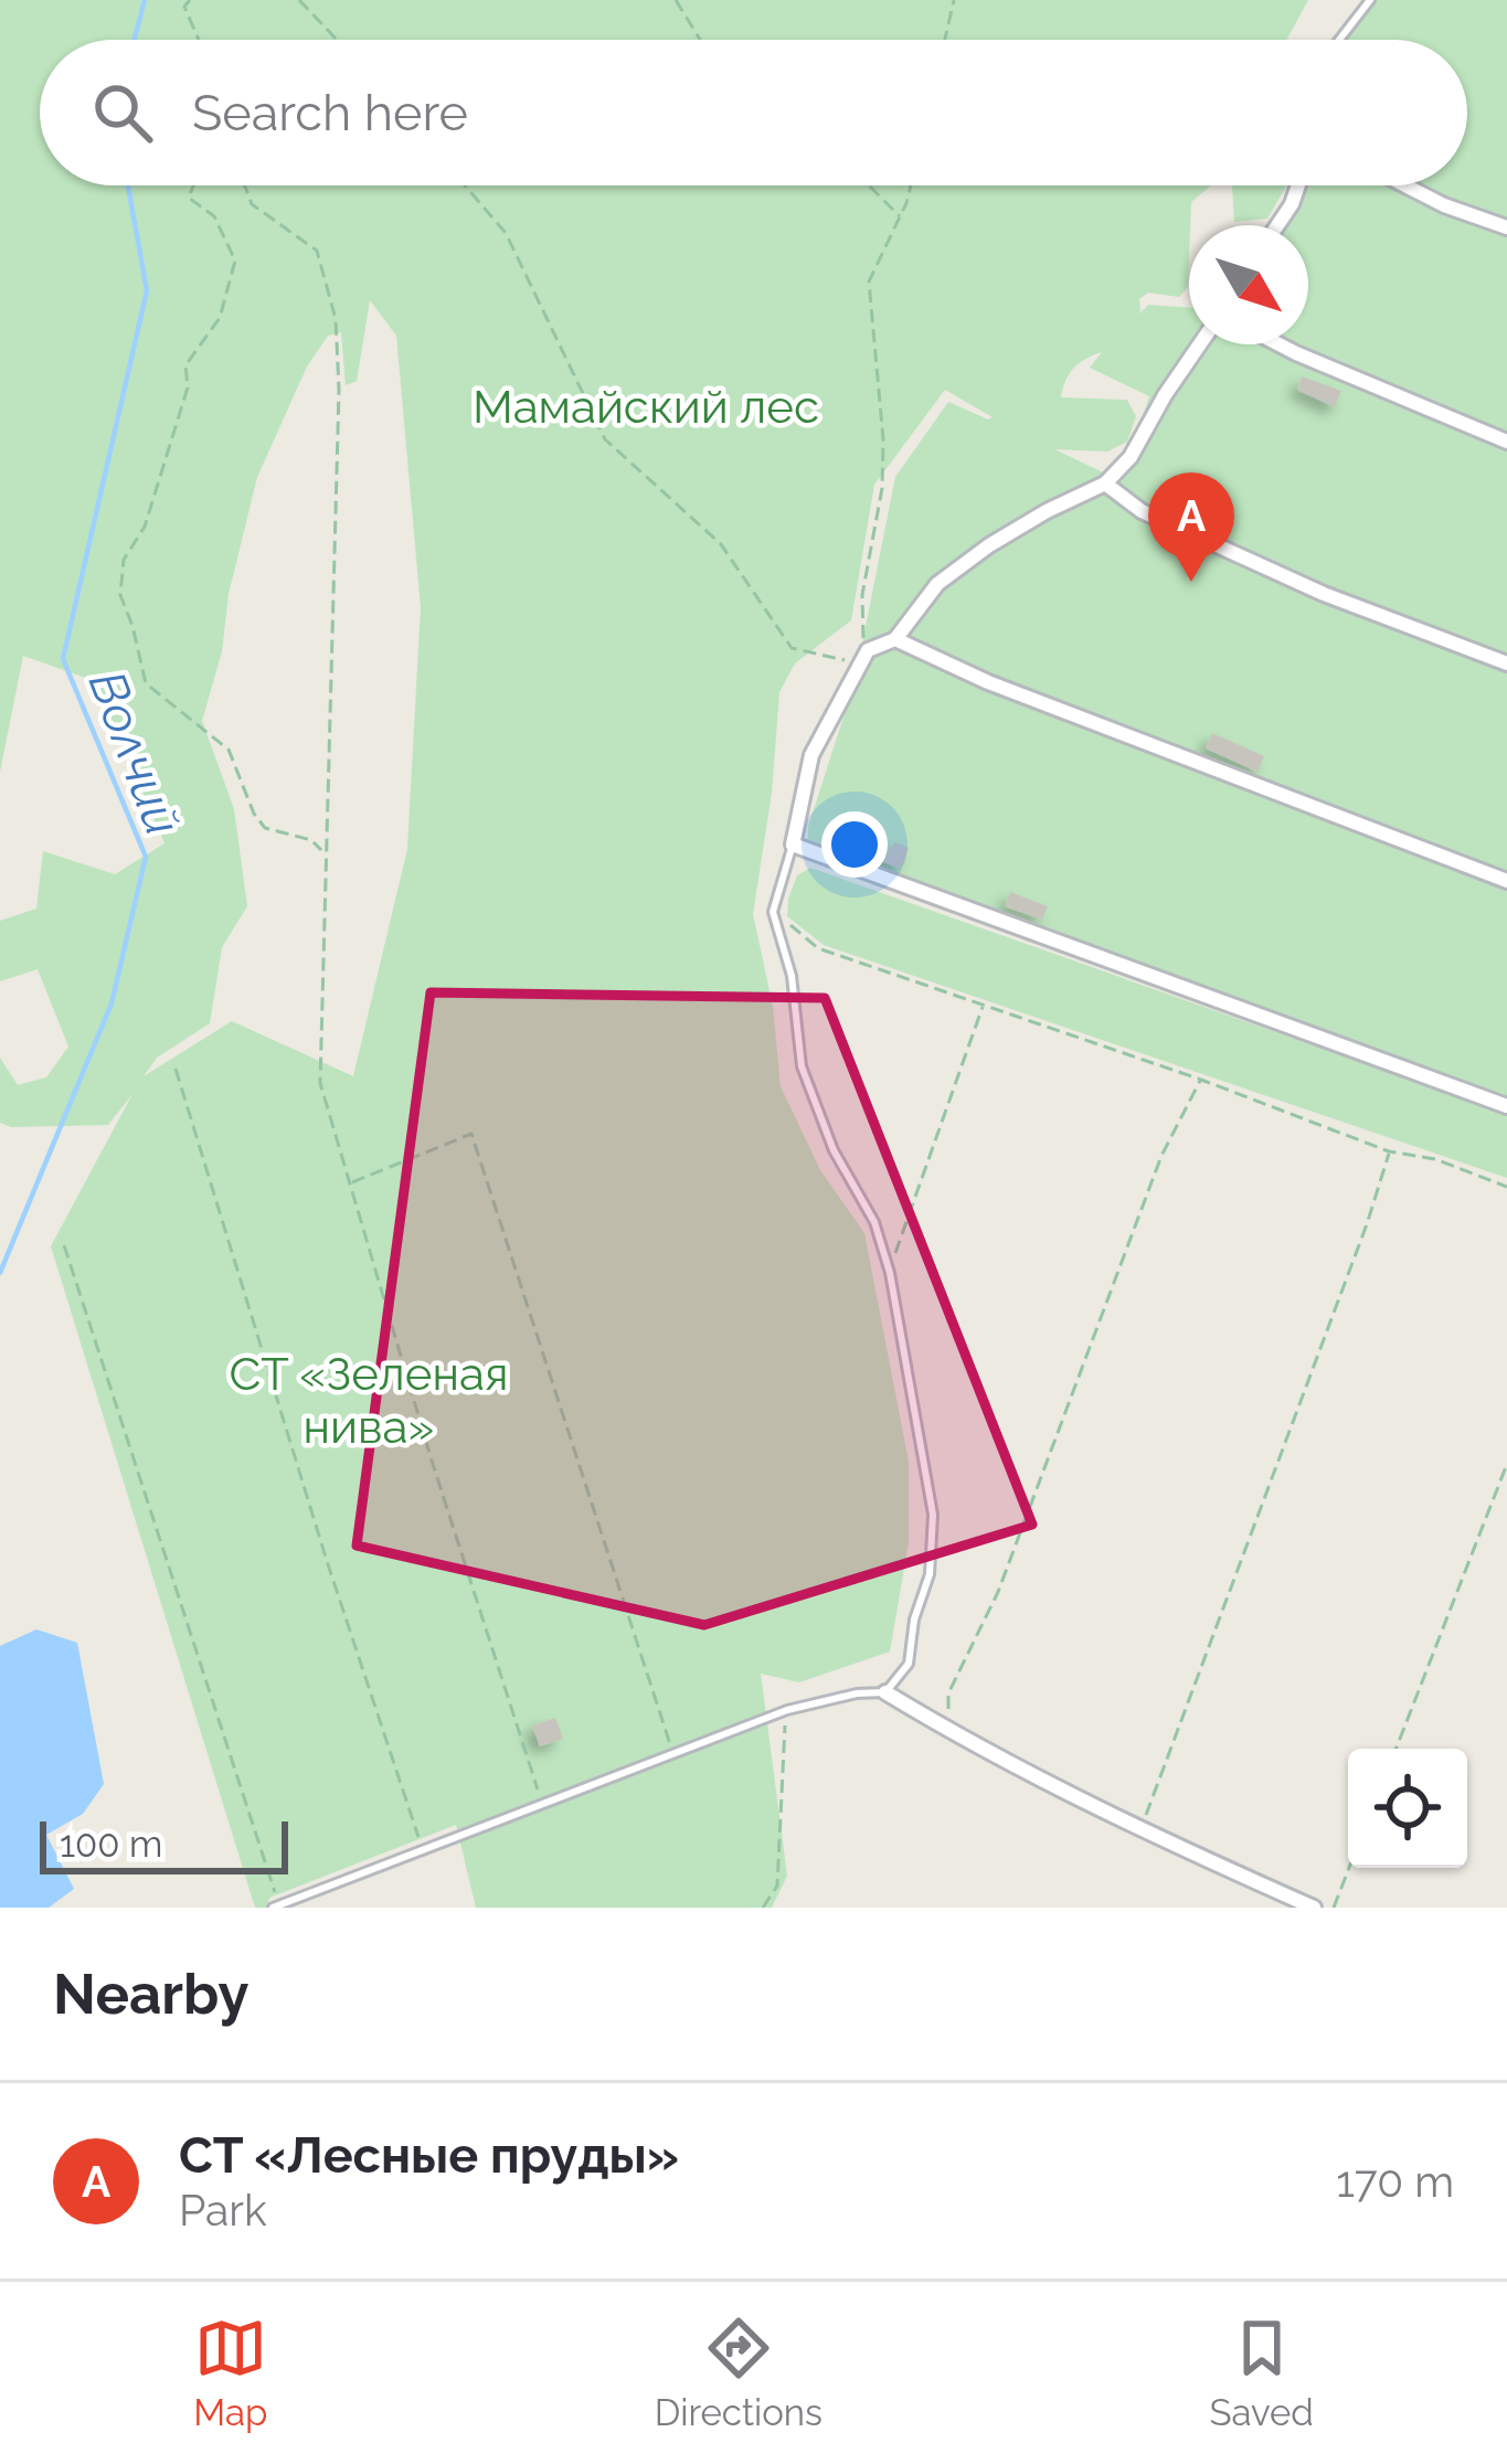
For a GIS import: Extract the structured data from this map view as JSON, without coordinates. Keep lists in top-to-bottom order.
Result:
{
  "water": ["Волчий"],
  "parks": ["Мамайский лес", "СТ «Зеленая нива»"],
  "scale_bar": "100 m",
  "north": "bottom right",
  "page": {
    "search": "Search here",
    "pins": "A",
    "scale": "100 m",
    "heading": "Nearby",
    "list": [
      {
        "mark": "A",
        "name": "СТ «Лесные пруды»",
        "note": "Park",
        "value": "170 m"
      }
    ],
    "nav": ["Map", "Directions", "Saved"]
  }
}
